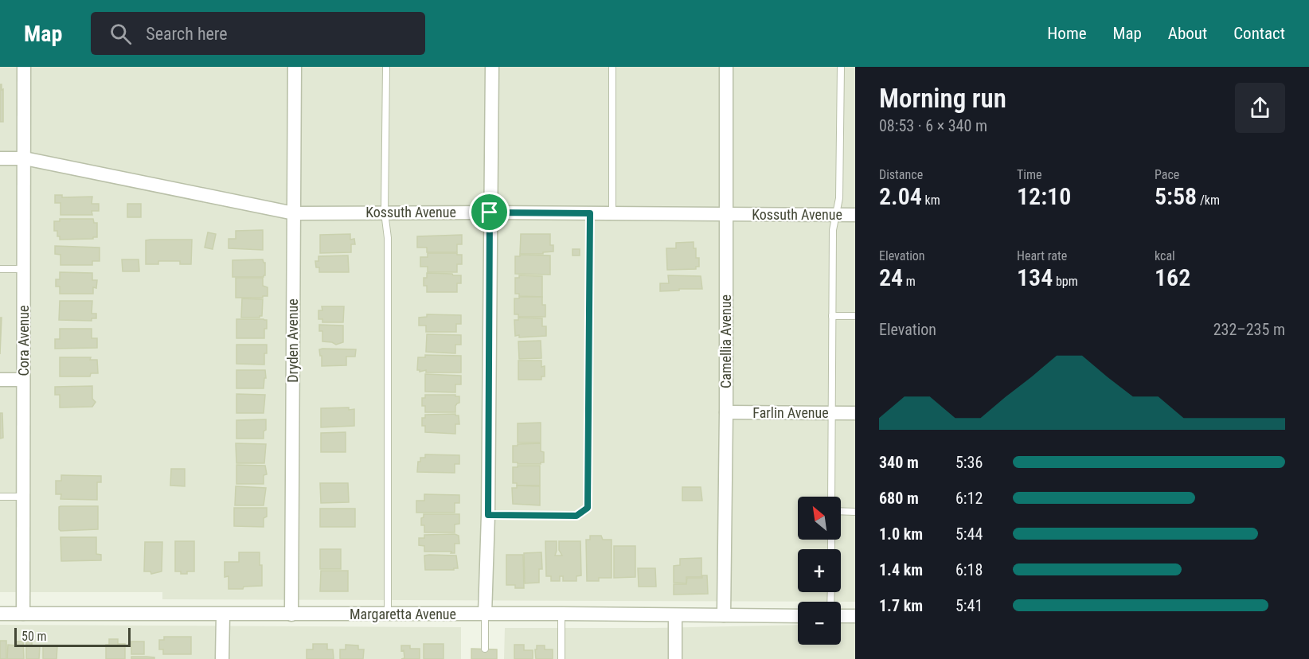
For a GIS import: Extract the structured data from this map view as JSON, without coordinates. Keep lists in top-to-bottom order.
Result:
{
  "streets": {
    "street": [
      "Kossuth Avenue",
      "Cora Avenue",
      "Dryden Avenue",
      "Camellia Avenue",
      "Farlin Avenue",
      "Margaretta Avenue"
    ]
  },
  "crossings": [
    ["Kossuth Avenue", "Cora Avenue"],
    ["Kossuth Avenue", "Dryden Avenue"],
    ["Kossuth Avenue", "Camellia Avenue"],
    ["Cora Avenue", "Margaretta Avenue"],
    ["Dryden Avenue", "Margaretta Avenue"],
    ["Camellia Avenue", "Farlin Avenue"],
    ["Camellia Avenue", "Margaretta Avenue"]
  ],
  "scale_bar": "50 m",
  "north": "top left",
  "page": {
    "header": "Map",
    "search": "Search here",
    "nav": [
      "Home",
      "Map",
      "About",
      "Contact"
    ],
    "heading": ["Morning run", "08:53 · 6 × 340 m"],
    "stats": [
      ["Distance", "2.04 km"],
      ["Time", "12:10"],
      ["Pace", "5:58 /km"],
      ["Elevation", "24 m"],
      ["Heart rate", "134 bpm"],
      ["kcal", "162"]
    ],
    "chart": ["Elevation", "232–235 m"],
    "list": [
      {
        "name": "340 m",
        "note": "5:36"
      },
      {
        "name": "680 m",
        "note": "6:12"
      },
      {
        "name": "1.0 km",
        "note": "5:44"
      },
      {
        "name": "1.4 km",
        "note": "6:18"
      },
      {
        "name": "1.7 km",
        "note": "5:41"
      }
    ],
    "map_buttons": ["+", "−"],
    "scale": "50 m"
  }
}
